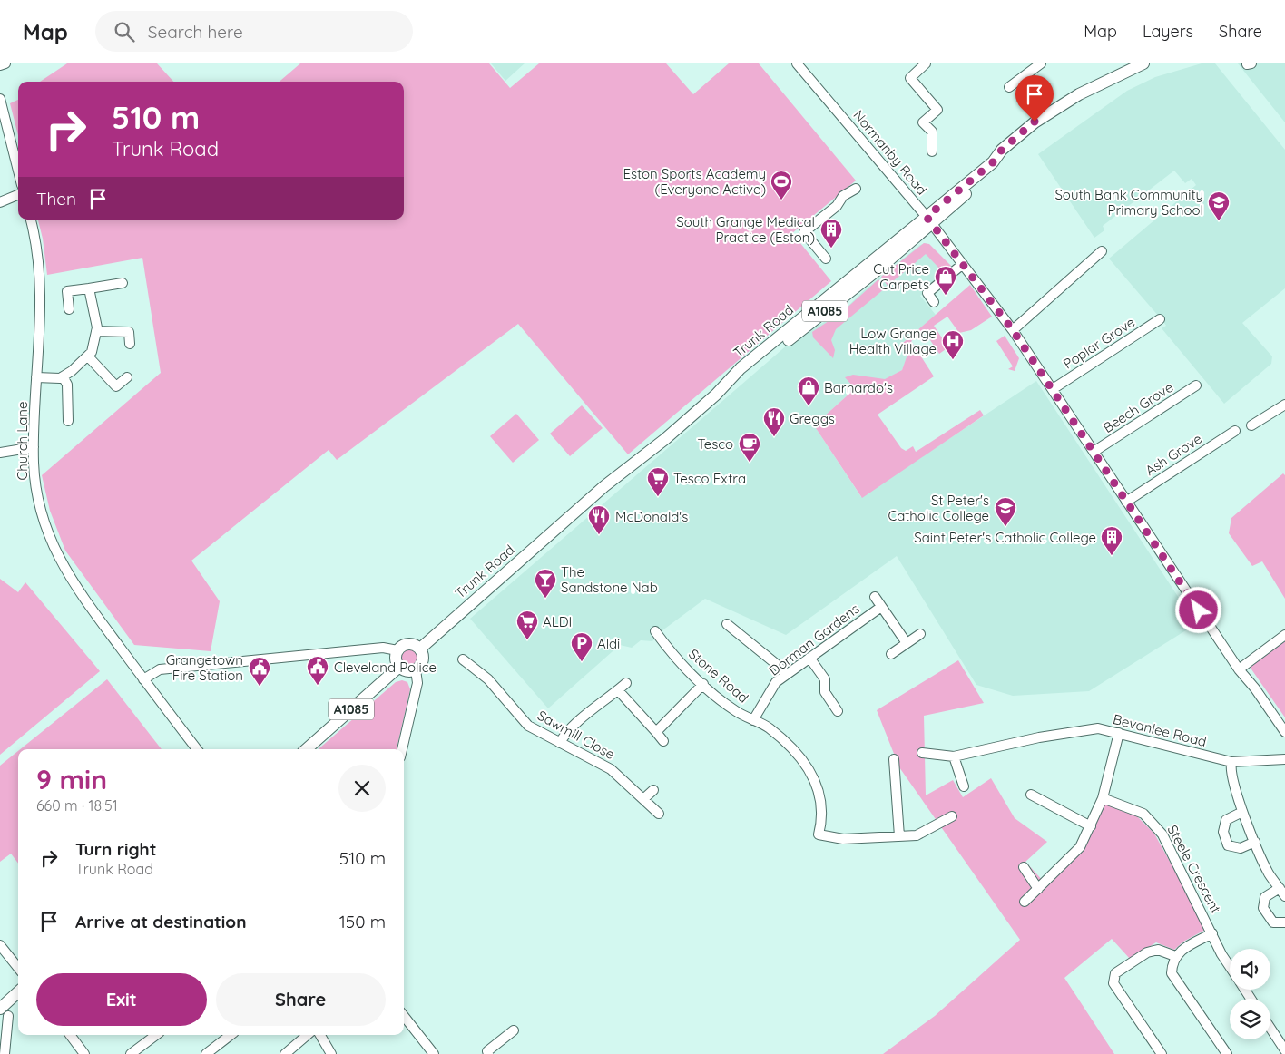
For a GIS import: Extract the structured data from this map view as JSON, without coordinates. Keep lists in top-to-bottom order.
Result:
{
  "streets": {
    "main road": ["A1085", "Trunk Road"],
    "street": [
      "Normanby Road",
      "Poplar Grove",
      "Beech Grove",
      "Church Lane",
      "Ash Grove",
      "Dorman Gardens",
      "Stone Road",
      "Bevanlee Road",
      "Sawmill Close",
      "Steele Crescent"
    ]
  },
  "crossings": [
    ["Normanby Road", "Trunk Road"],
    ["Normanby Road", "Poplar Grove"],
    ["Normanby Road", "Beech Grove"],
    ["Normanby Road", "Ash Grove"],
    ["A1085", "Trunk Road"],
    ["Dorman Gardens", "Stone Road"]
  ],
  "places": {
    "sports": ["Eston Sports Academy (Everyone Active)"],
    "school or university": ["South Bank Community Primary School", "St Peter's Catholic College"],
    "building": ["South Grange Medical Practice (Eston)", "Saint Peter's Catholic College"],
    "shop": ["Cut Price Carpets", "Barnardo's"],
    "hospital": ["Low Grange Health Village"],
    "restaurant": ["Greggs", "McDonald's"],
    "cafe": ["Tesco"],
    "supermarket": ["Tesco Extra", "ALDI"],
    "bar": ["The Sandstone Nab"],
    "parking": ["Aldi"],
    "public building": ["Cleveland Police", "Grangetown Fire Station"]
  },
  "page": {
    "header": "Map",
    "search": "Search here",
    "nav": ["Map", "Layers", "Share"],
    "turn": ["510 m", "Trunk Road"],
    "then": "Then",
    "heading": ["9 min", "660 m · 18:51"],
    "list": [
      {
        "name": "Turn right",
        "note": "Trunk Road",
        "value": "510 m"
      },
      {
        "name": "Arrive at destination",
        "value": "150 m"
      }
    ],
    "buttons": ["Exit", "Share"]
  }
}
